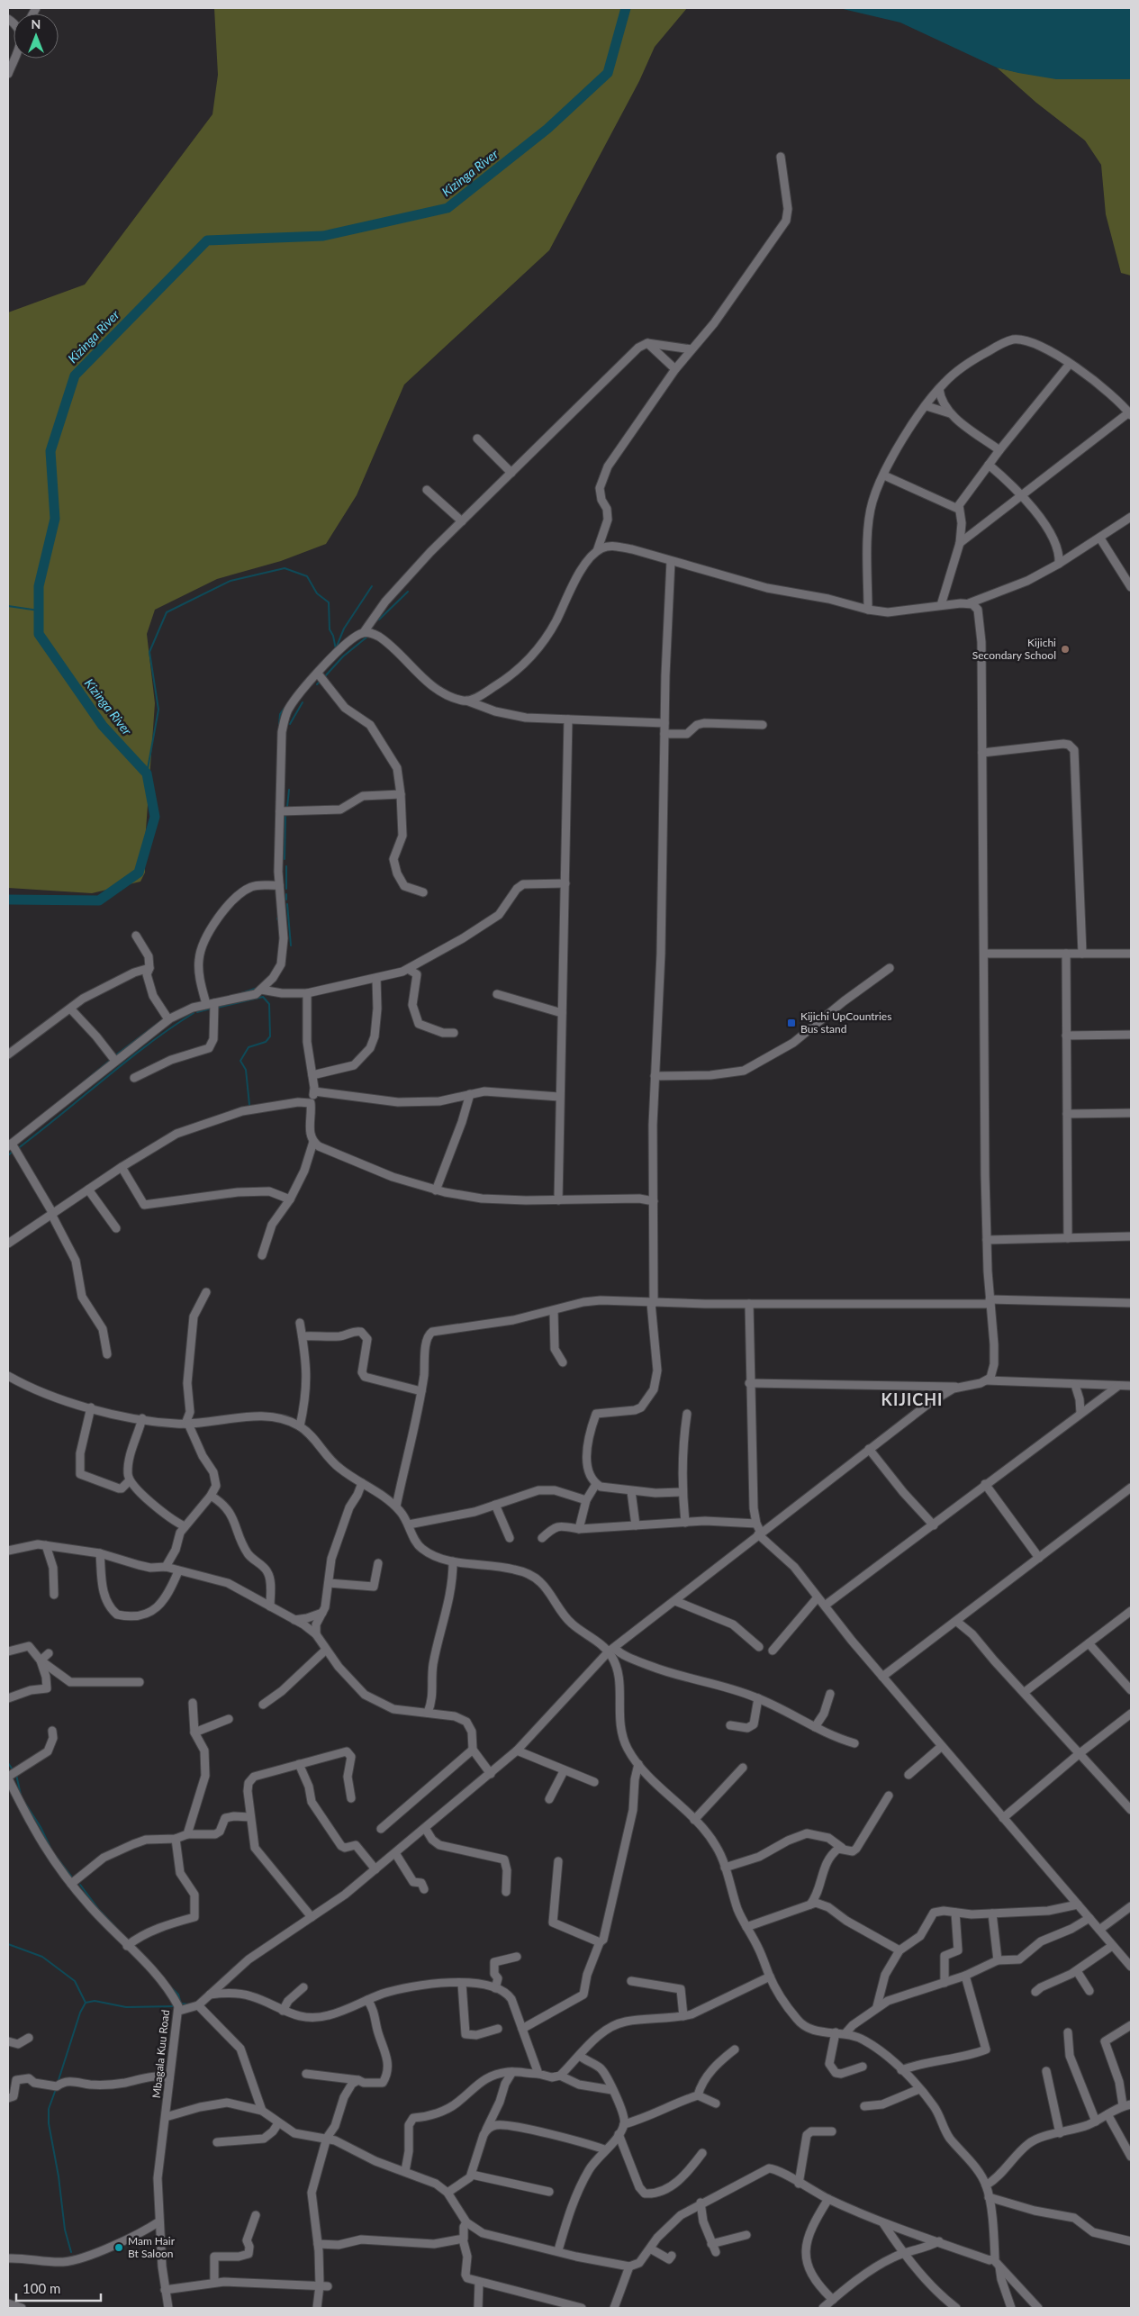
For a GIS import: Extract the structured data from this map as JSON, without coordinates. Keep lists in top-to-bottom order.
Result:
{
  "streets": {
    "street": ["Mbagala Kuu Road"]
  },
  "districts": ["KIJICHI"],
  "water": ["Kizinga River"],
  "places": {
    "other": ["Kijichi Secondary School", "Mam Hair Bt Saloon"],
    "transit": ["Kijichi UpCountries Bus stand"]
  },
  "scale_bar": "100 m",
  "north": "top"
}
